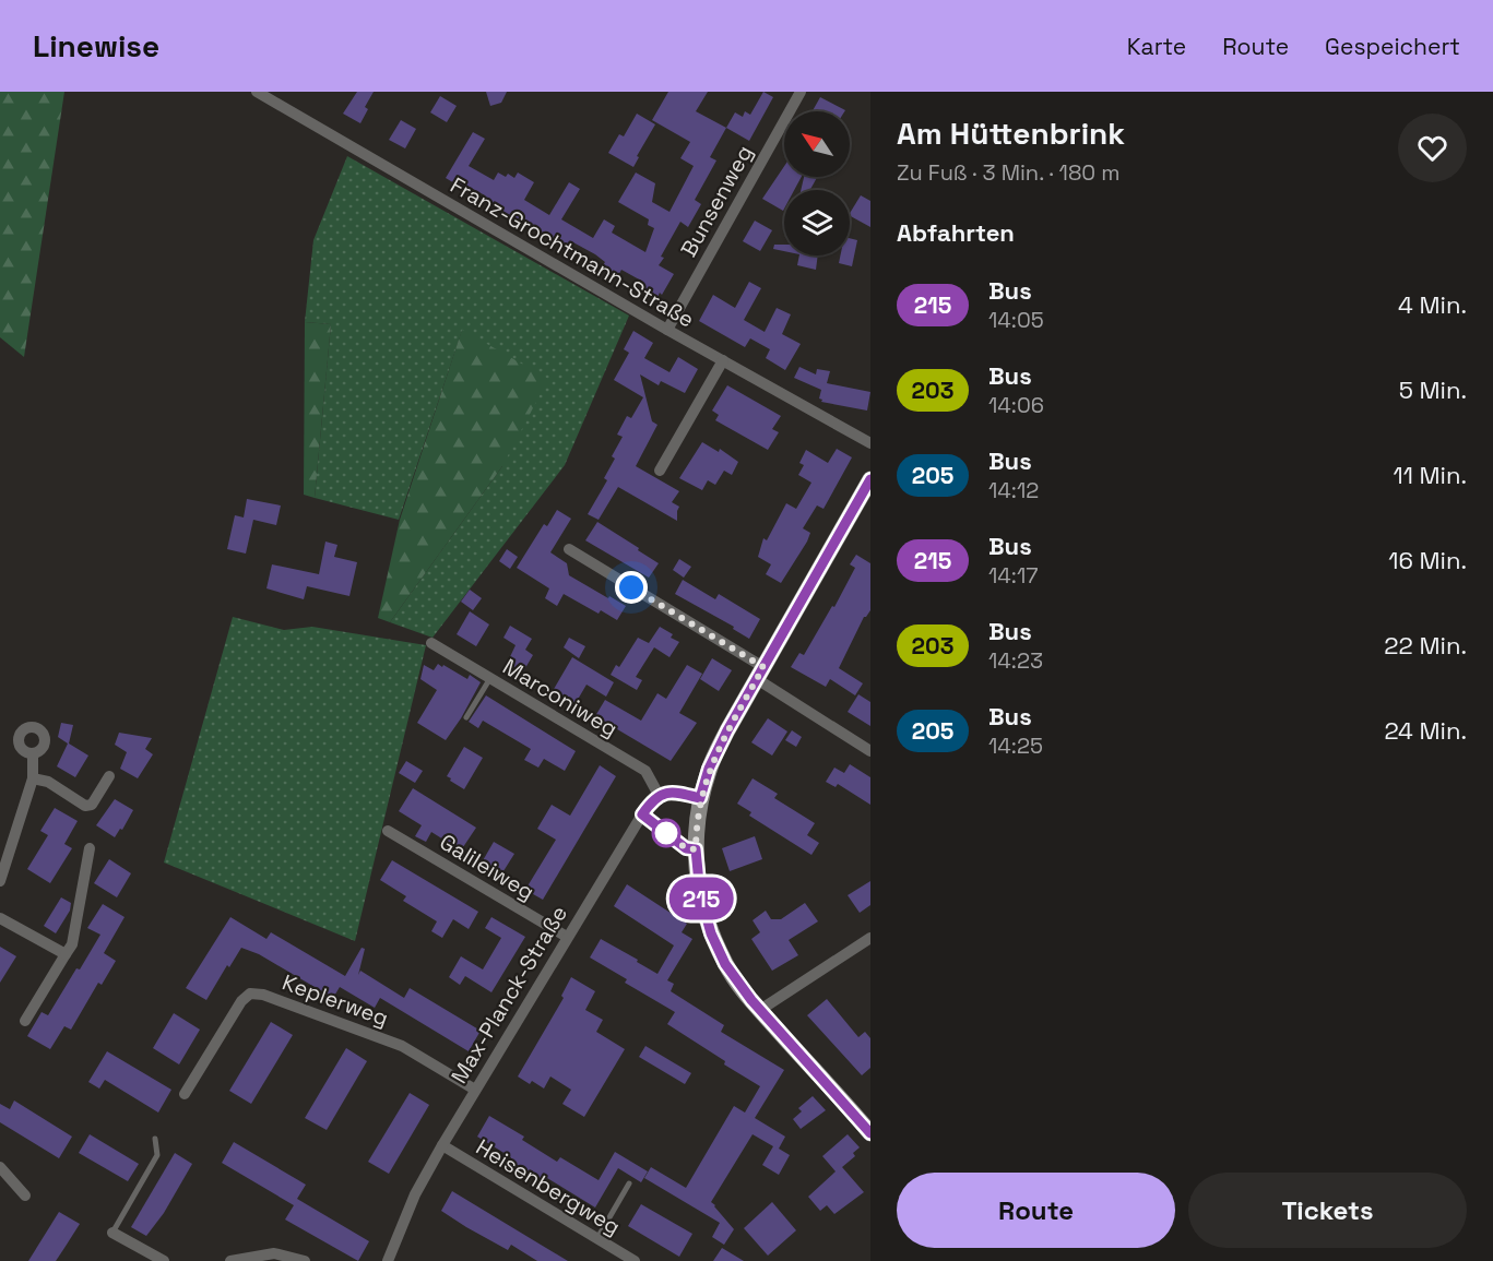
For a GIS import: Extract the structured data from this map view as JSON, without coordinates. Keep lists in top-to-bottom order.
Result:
{
  "streets": {
    "street": [
      "Bunsenweg",
      "Franz-Grochtmann-Straße",
      "Marconiweg",
      "Galileiweg",
      "Max-Planck-Straße",
      "Keplerweg",
      "Heisenbergweg"
    ]
  },
  "crossings": [
    ["Bunsenweg", "Franz-Grochtmann-Straße"],
    ["Marconiweg", "Max-Planck-Straße"],
    ["Galileiweg", "Max-Planck-Straße"],
    ["Max-Planck-Straße", "Keplerweg"],
    ["Max-Planck-Straße", "Heisenbergweg"]
  ],
  "lines": ["bus line 215"],
  "north": "top left",
  "page": {
    "header": "Linewise",
    "nav": ["Karte", "Route", "Gespeichert"],
    "on_map": "215",
    "heading": [
      ["Am Hüttenbrink", "Zu Fuß · 3 Min. · 180 m"],
      "Abfahrten"
    ],
    "list": [
      {
        "mark": "215",
        "name": "Bus",
        "note": "14:05",
        "value": "4 Min."
      },
      {
        "mark": "203",
        "name": "Bus",
        "note": "14:06",
        "value": "5 Min."
      },
      {
        "mark": "205",
        "name": "Bus",
        "note": "14:12",
        "value": "11 Min."
      },
      {
        "mark": "215",
        "name": "Bus",
        "note": "14:17",
        "value": "16 Min."
      },
      {
        "mark": "203",
        "name": "Bus",
        "note": "14:23",
        "value": "22 Min."
      },
      {
        "mark": "205",
        "name": "Bus",
        "note": "14:25",
        "value": "24 Min."
      }
    ],
    "buttons": ["Route", "Tickets"]
  }
}
